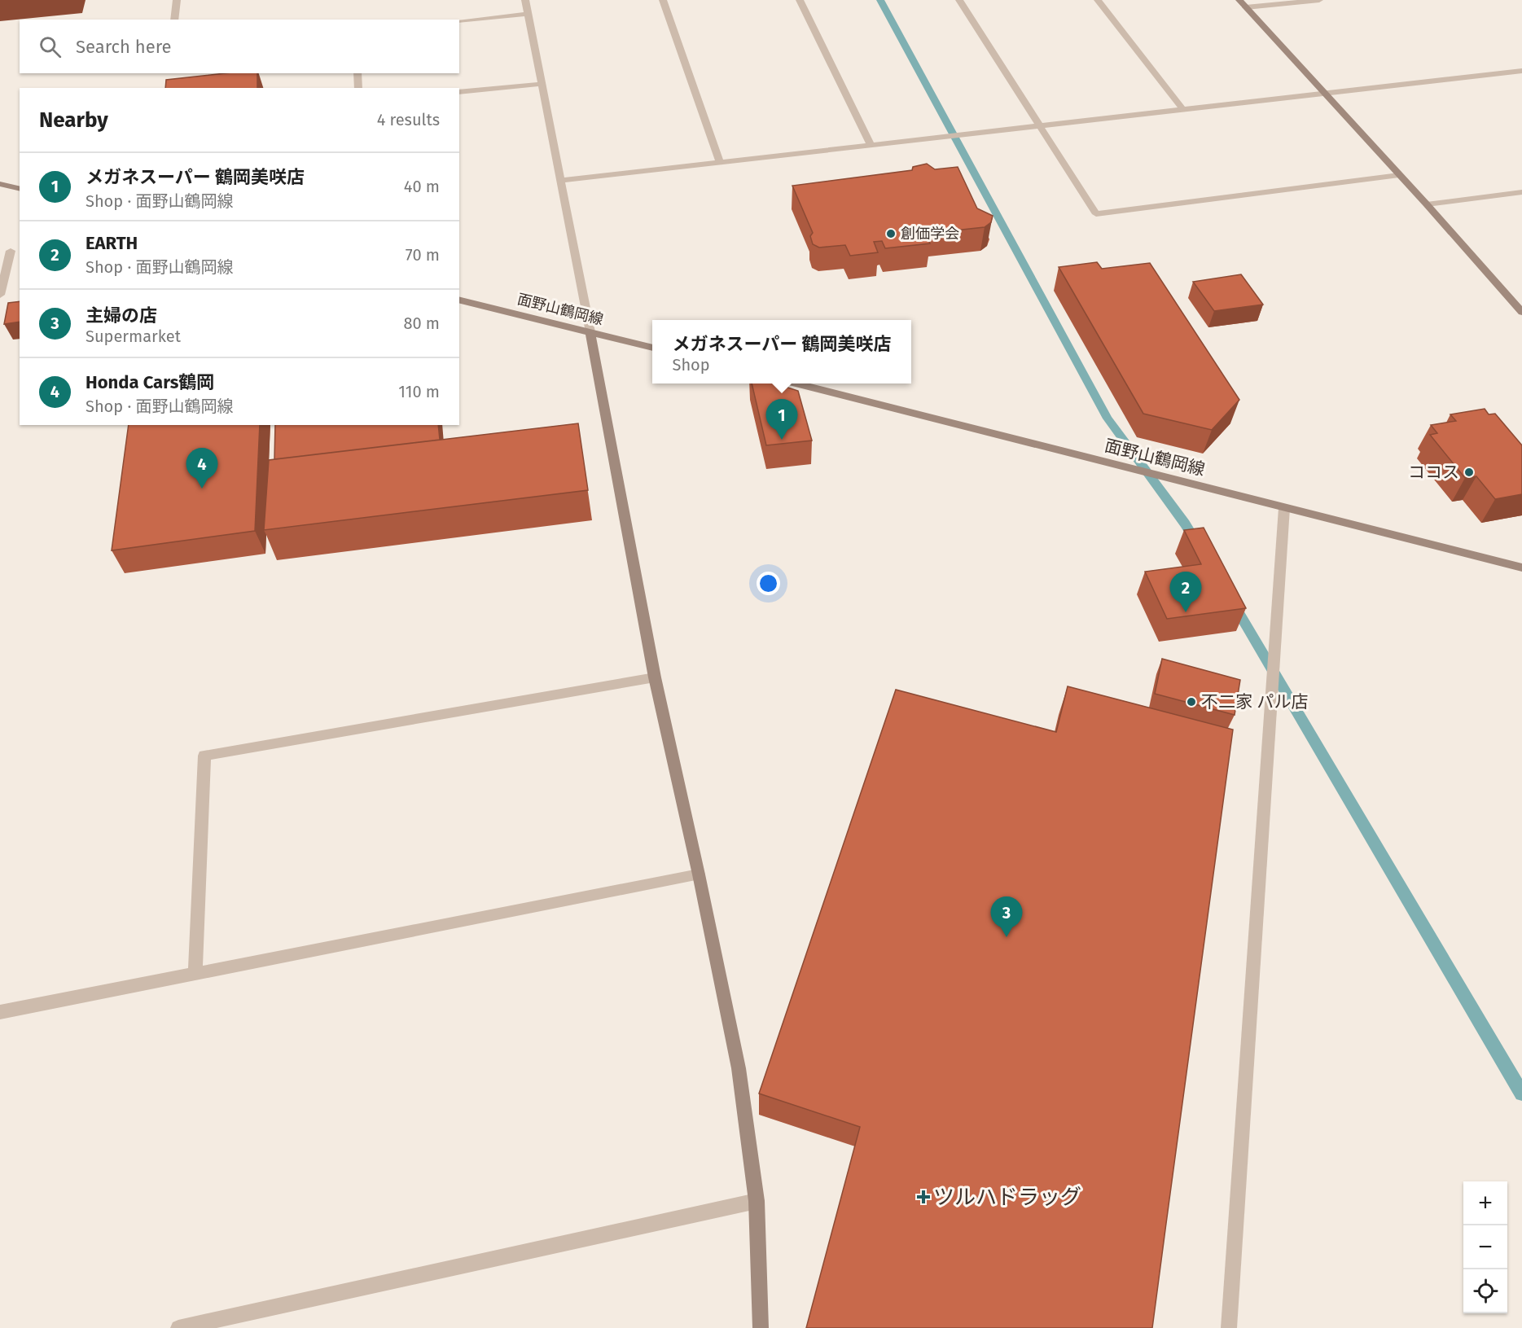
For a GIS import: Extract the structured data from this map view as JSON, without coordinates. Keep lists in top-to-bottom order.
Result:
{
  "streets": {
    "street": ["面野山鶴岡線"]
  },
  "places": {
    "other": ["創価学会", "ココス", "不二家 パル店"],
    "health": ["ツルハドラッグ"]
  },
  "page": {
    "search": "Search here",
    "heading": ["Nearby", "4 results"],
    "list": [
      {
        "mark": "1",
        "name": "メガネスーパー 鶴岡美咲店",
        "note": "Shop · 面野山鶴岡線",
        "value": "40 m"
      },
      {
        "mark": "2",
        "name": "EARTH",
        "note": "Shop · 面野山鶴岡線",
        "value": "70 m"
      },
      {
        "mark": "3",
        "name": "主婦の店",
        "note": "Supermarket",
        "value": "80 m"
      },
      {
        "mark": "4",
        "name": "Honda Cars鶴岡",
        "note": "Shop · 面野山鶴岡線",
        "value": "110 m"
      }
    ],
    "popup": ["メガネスーパー 鶴岡美咲店", "Shop"],
    "pins": [
      "1",
      "4",
      "2",
      "3"
    ],
    "map_buttons": ["+", "−"]
  }
}
